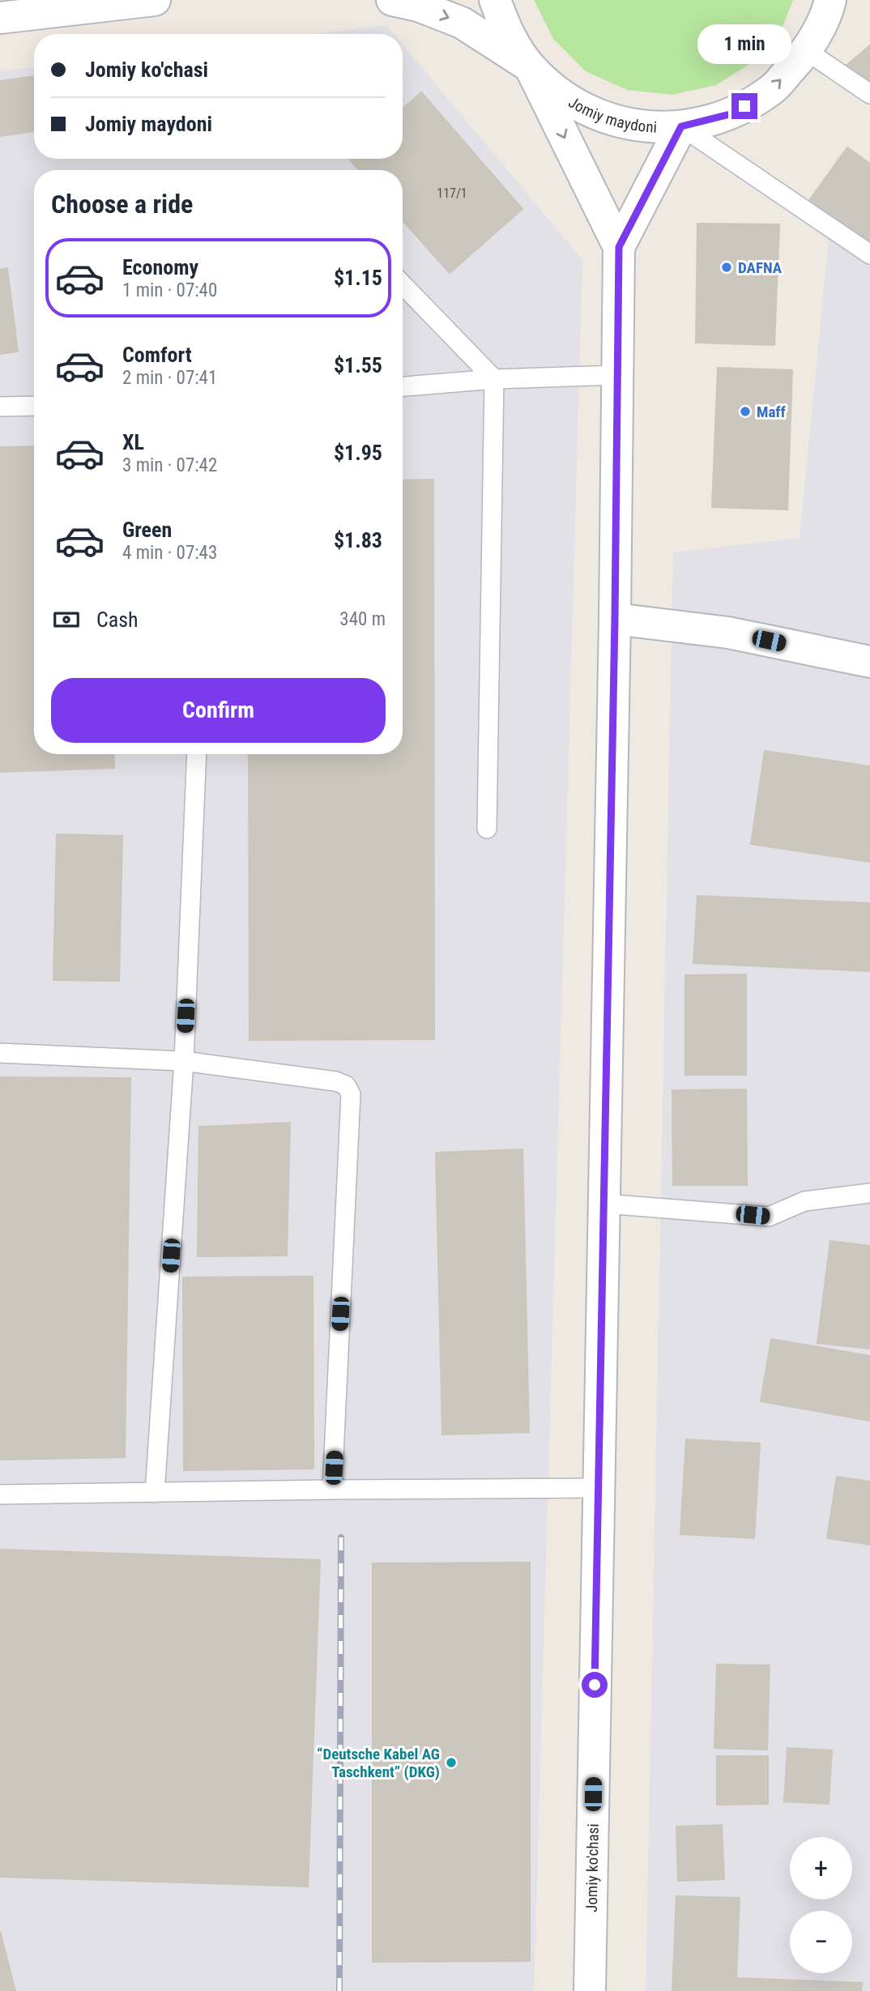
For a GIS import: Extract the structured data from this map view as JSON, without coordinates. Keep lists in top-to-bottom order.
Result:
{
  "streets": {
    "street": ["Jomiy maydoni", "Jomiy ko'chasi"]
  },
  "places": ["DAFNA", "Maff", "“Deutsche Kabel AG Taschkent” (DKG)"],
  "house_numbers": ["117/1"],
  "page": {
    "bubble": "1 min",
    "banner": ["Jomiy ko'chasi", "Jomiy maydoni"],
    "heading": "Choose a ride",
    "list": [
      {
        "name": "Economy",
        "note": "1 min · 07:40",
        "value": "$1.15"
      },
      {
        "name": "Comfort",
        "note": "2 min · 07:41",
        "value": "$1.55"
      },
      {
        "name": "XL",
        "note": "3 min · 07:42",
        "value": "$1.95"
      },
      {
        "name": "Green",
        "note": "4 min · 07:43",
        "value": "$1.83"
      }
    ],
    "pay": ["Cash", "340 m"],
    "buttons": "Confirm",
    "map_buttons": ["+", "−"]
  }
}
